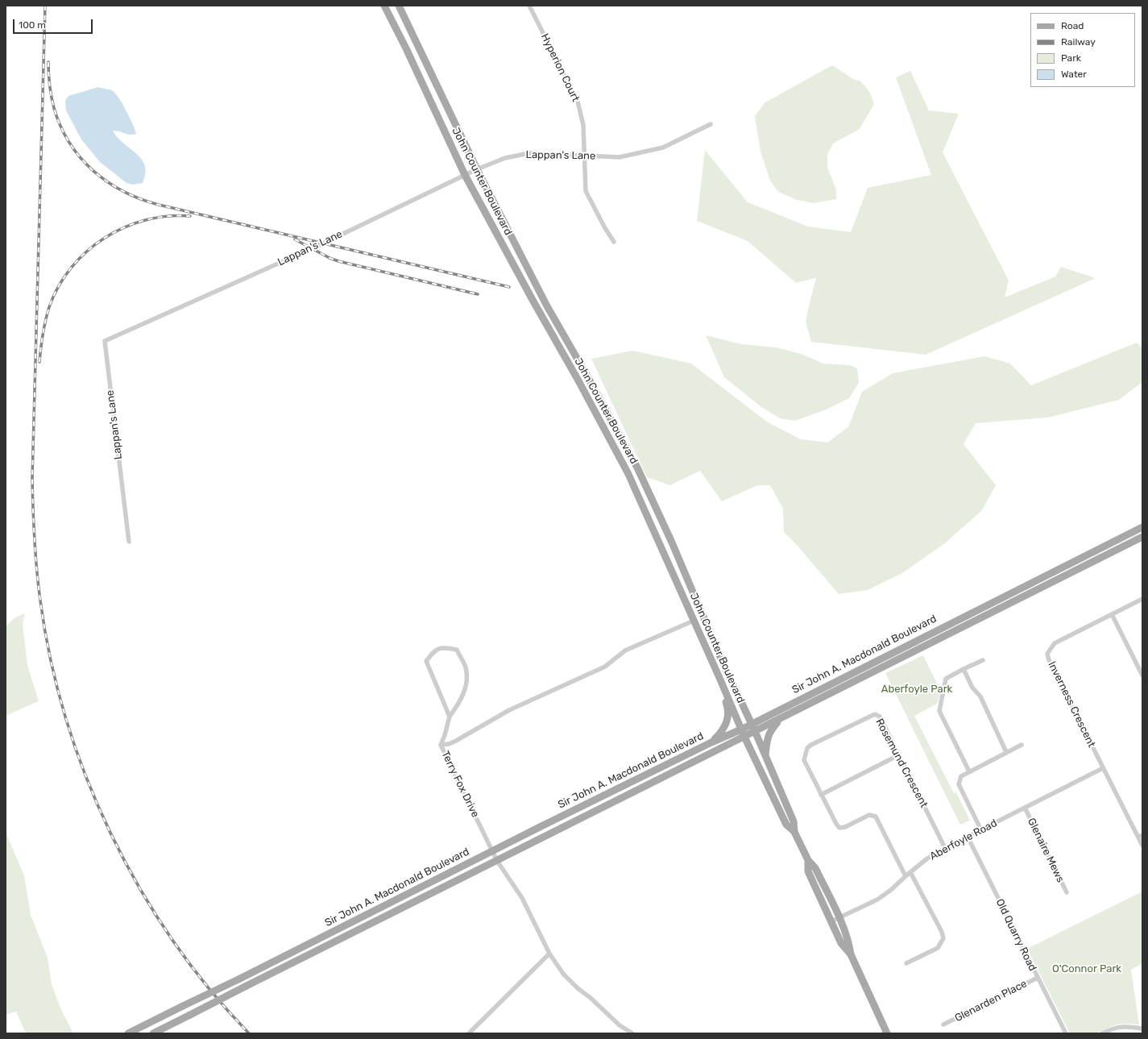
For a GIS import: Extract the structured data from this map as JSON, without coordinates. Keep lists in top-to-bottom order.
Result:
{
  "streets": {
    "main road": ["John Counter Boulevard", "Sir John A. Macdonald Boulevard"],
    "street": [
      "Hyperion Court",
      "Lappan's Lane",
      "Inverness Crescent",
      "Rosemund Crescent",
      "Terry Fox Drive",
      "Aberfoyle Road",
      "Glenaire Mews",
      "Old Quarry Road",
      "Glenarden Place"
    ]
  },
  "crossings": [
    ["Hyperion Court", "Lappan's Lane"],
    ["Lappan's Lane", "John Counter Boulevard"],
    ["John Counter Boulevard", "Sir John A. Macdonald Boulevard"],
    ["John Counter Boulevard", "Terry Fox Drive"],
    ["John Counter Boulevard", "Aberfoyle Road"],
    ["Sir John A. Macdonald Boulevard", "Terry Fox Drive"],
    ["Inverness Crescent", "Aberfoyle Road"],
    ["Rosemund Crescent", "Aberfoyle Road"],
    ["Aberfoyle Road", "Glenaire Mews"],
    ["Aberfoyle Road", "Old Quarry Road"],
    ["Old Quarry Road", "Glenarden Place"]
  ],
  "parks": ["Aberfoyle Park", "O'Connor Park"],
  "legend": [
    "Road",
    "Railway",
    "Park",
    "Water"
  ],
  "scale_bar": "100 m"
}
